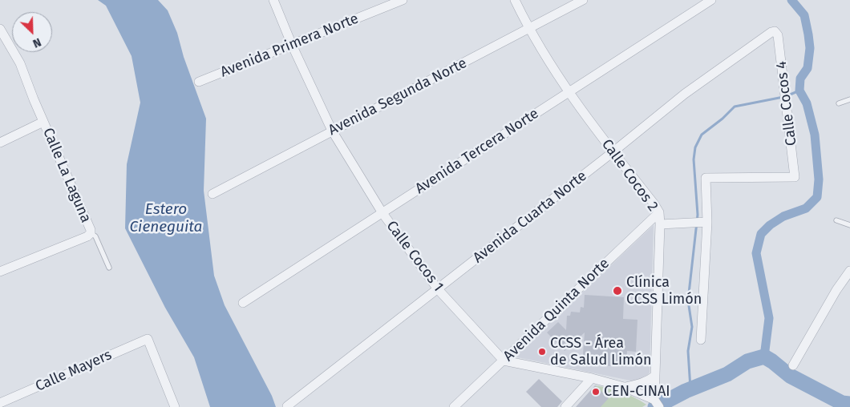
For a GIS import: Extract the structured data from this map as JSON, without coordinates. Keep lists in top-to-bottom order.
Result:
{
  "streets": {
    "street": [
      "Avenida Primera Norte",
      "Avenida Segunda Norte",
      "Calle Cocos 4",
      "Avenida Tercera Norte",
      "Calle La Laguna",
      "Calle Cocos 2",
      "Avenida Cuarta Norte",
      "Calle Cocos 1",
      "Avenida Quinta Norte",
      "Calle Mayers"
    ]
  },
  "crossings": [
    ["Avenida Primera Norte", "Calle Cocos 1"],
    ["Avenida Segunda Norte", "Calle Cocos 2"],
    ["Avenida Segunda Norte", "Calle Cocos 1"],
    ["Calle Cocos 4", "Avenida Cuarta Norte"],
    ["Avenida Tercera Norte", "Calle Cocos 2"],
    ["Avenida Tercera Norte", "Calle Cocos 1"],
    ["Calle Cocos 2", "Avenida Cuarta Norte"],
    ["Calle Cocos 2", "Avenida Quinta Norte"],
    ["Avenida Cuarta Norte", "Calle Cocos 1"],
    ["Calle Cocos 1", "Avenida Quinta Norte"]
  ],
  "water": ["Estero Cieneguita"],
  "places": ["Clínica CCSS Limón", "CCSS - Área de Salud Limón", "CEN-CINAI"],
  "north": "bottom right"
}
